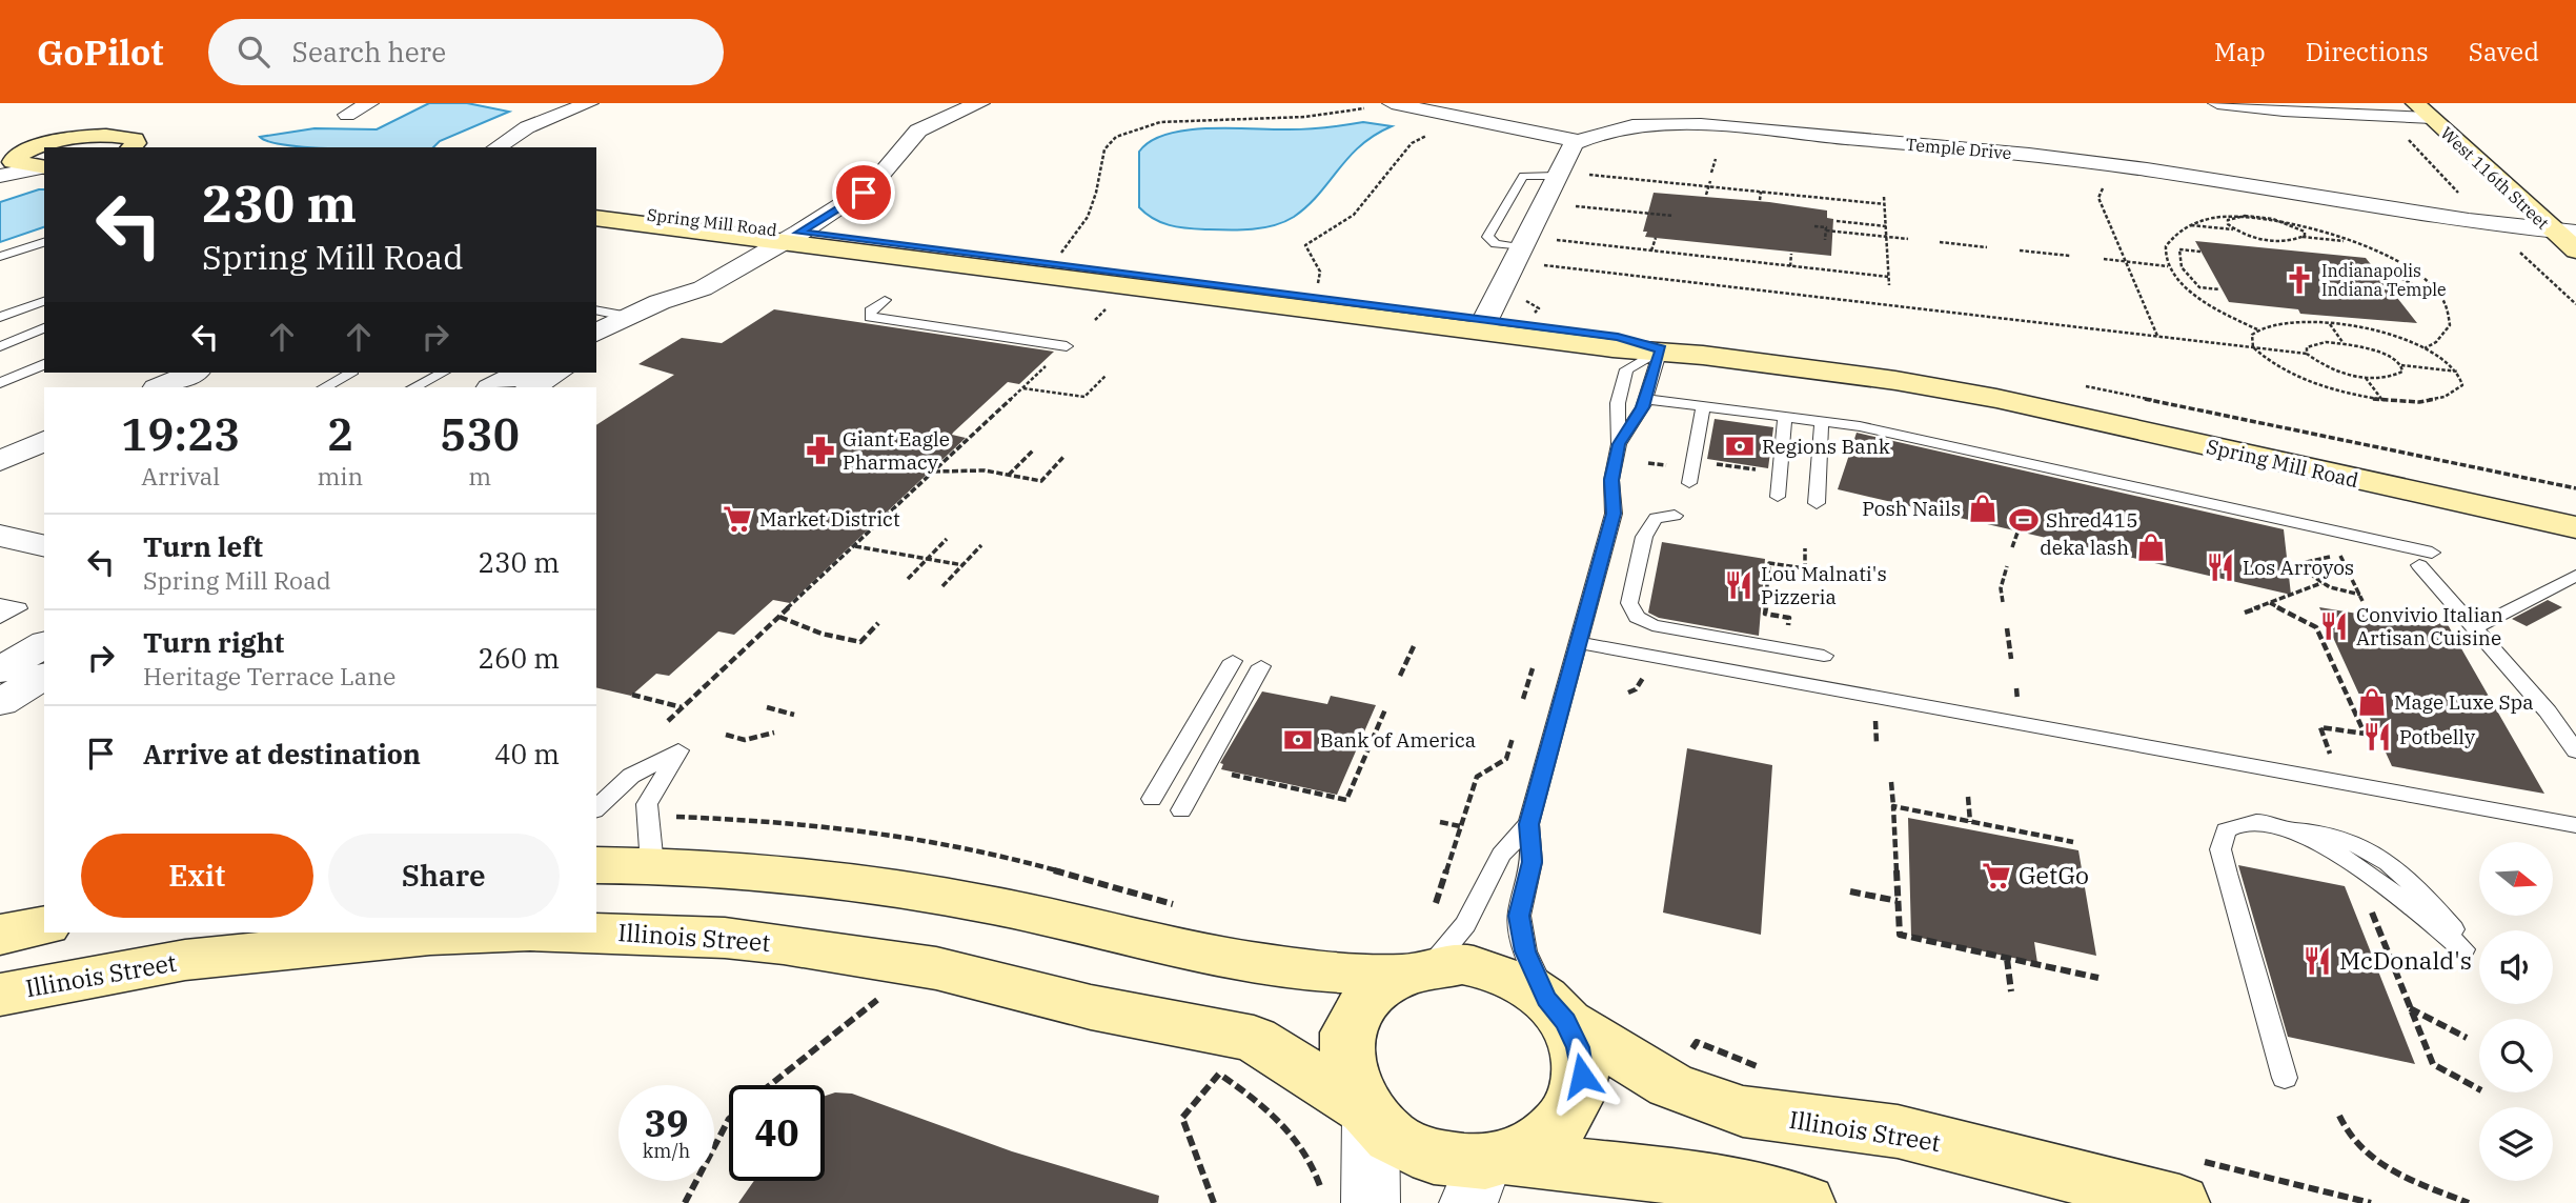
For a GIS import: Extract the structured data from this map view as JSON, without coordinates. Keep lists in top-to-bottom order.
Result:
{
  "streets": {
    "street": [
      "Temple Drive",
      "West 116th Street",
      "Spring Mill Road",
      "Illinois Street"
    ]
  },
  "crossings": [
    ["Temple Drive", "West 116th Street"]
  ],
  "places": {
    "church": ["Indianapolis Indiana Temple"],
    "bank": ["Regions Bank", "Bank of America"],
    "pharmacy": ["Giant Eagle Pharmacy"],
    "shop": ["Posh Nails", "deka lash", "Mage Luxe Spa"],
    "supermarket": ["Market District", "GetGo"],
    "sports": ["Shred415"],
    "restaurant": [
      "Los Arroyos",
      "Lou Malnati's Pizzeria",
      "Convivio Italian Artisan Cuisine",
      "Potbelly",
      "McDonald's"
    ]
  },
  "north": "right",
  "page": {
    "header": "GoPilot",
    "search": "Search here",
    "nav": ["Map", "Directions", "Saved"],
    "turn": ["230 m", "Spring Mill Road"],
    "eta": [
      "19:23",
      "Arrival",
      "2",
      "min",
      "530",
      "m"
    ],
    "list": [
      {
        "name": "Turn left",
        "note": "Spring Mill Road",
        "value": "230 m"
      },
      {
        "name": "Turn right",
        "note": "Heritage Terrace Lane",
        "value": "260 m"
      },
      {
        "name": "Arrive at destination",
        "value": "40 m"
      }
    ],
    "buttons": ["Exit", "Share"],
    "speed": "39 km/h",
    "limit": "40"
  }
}
